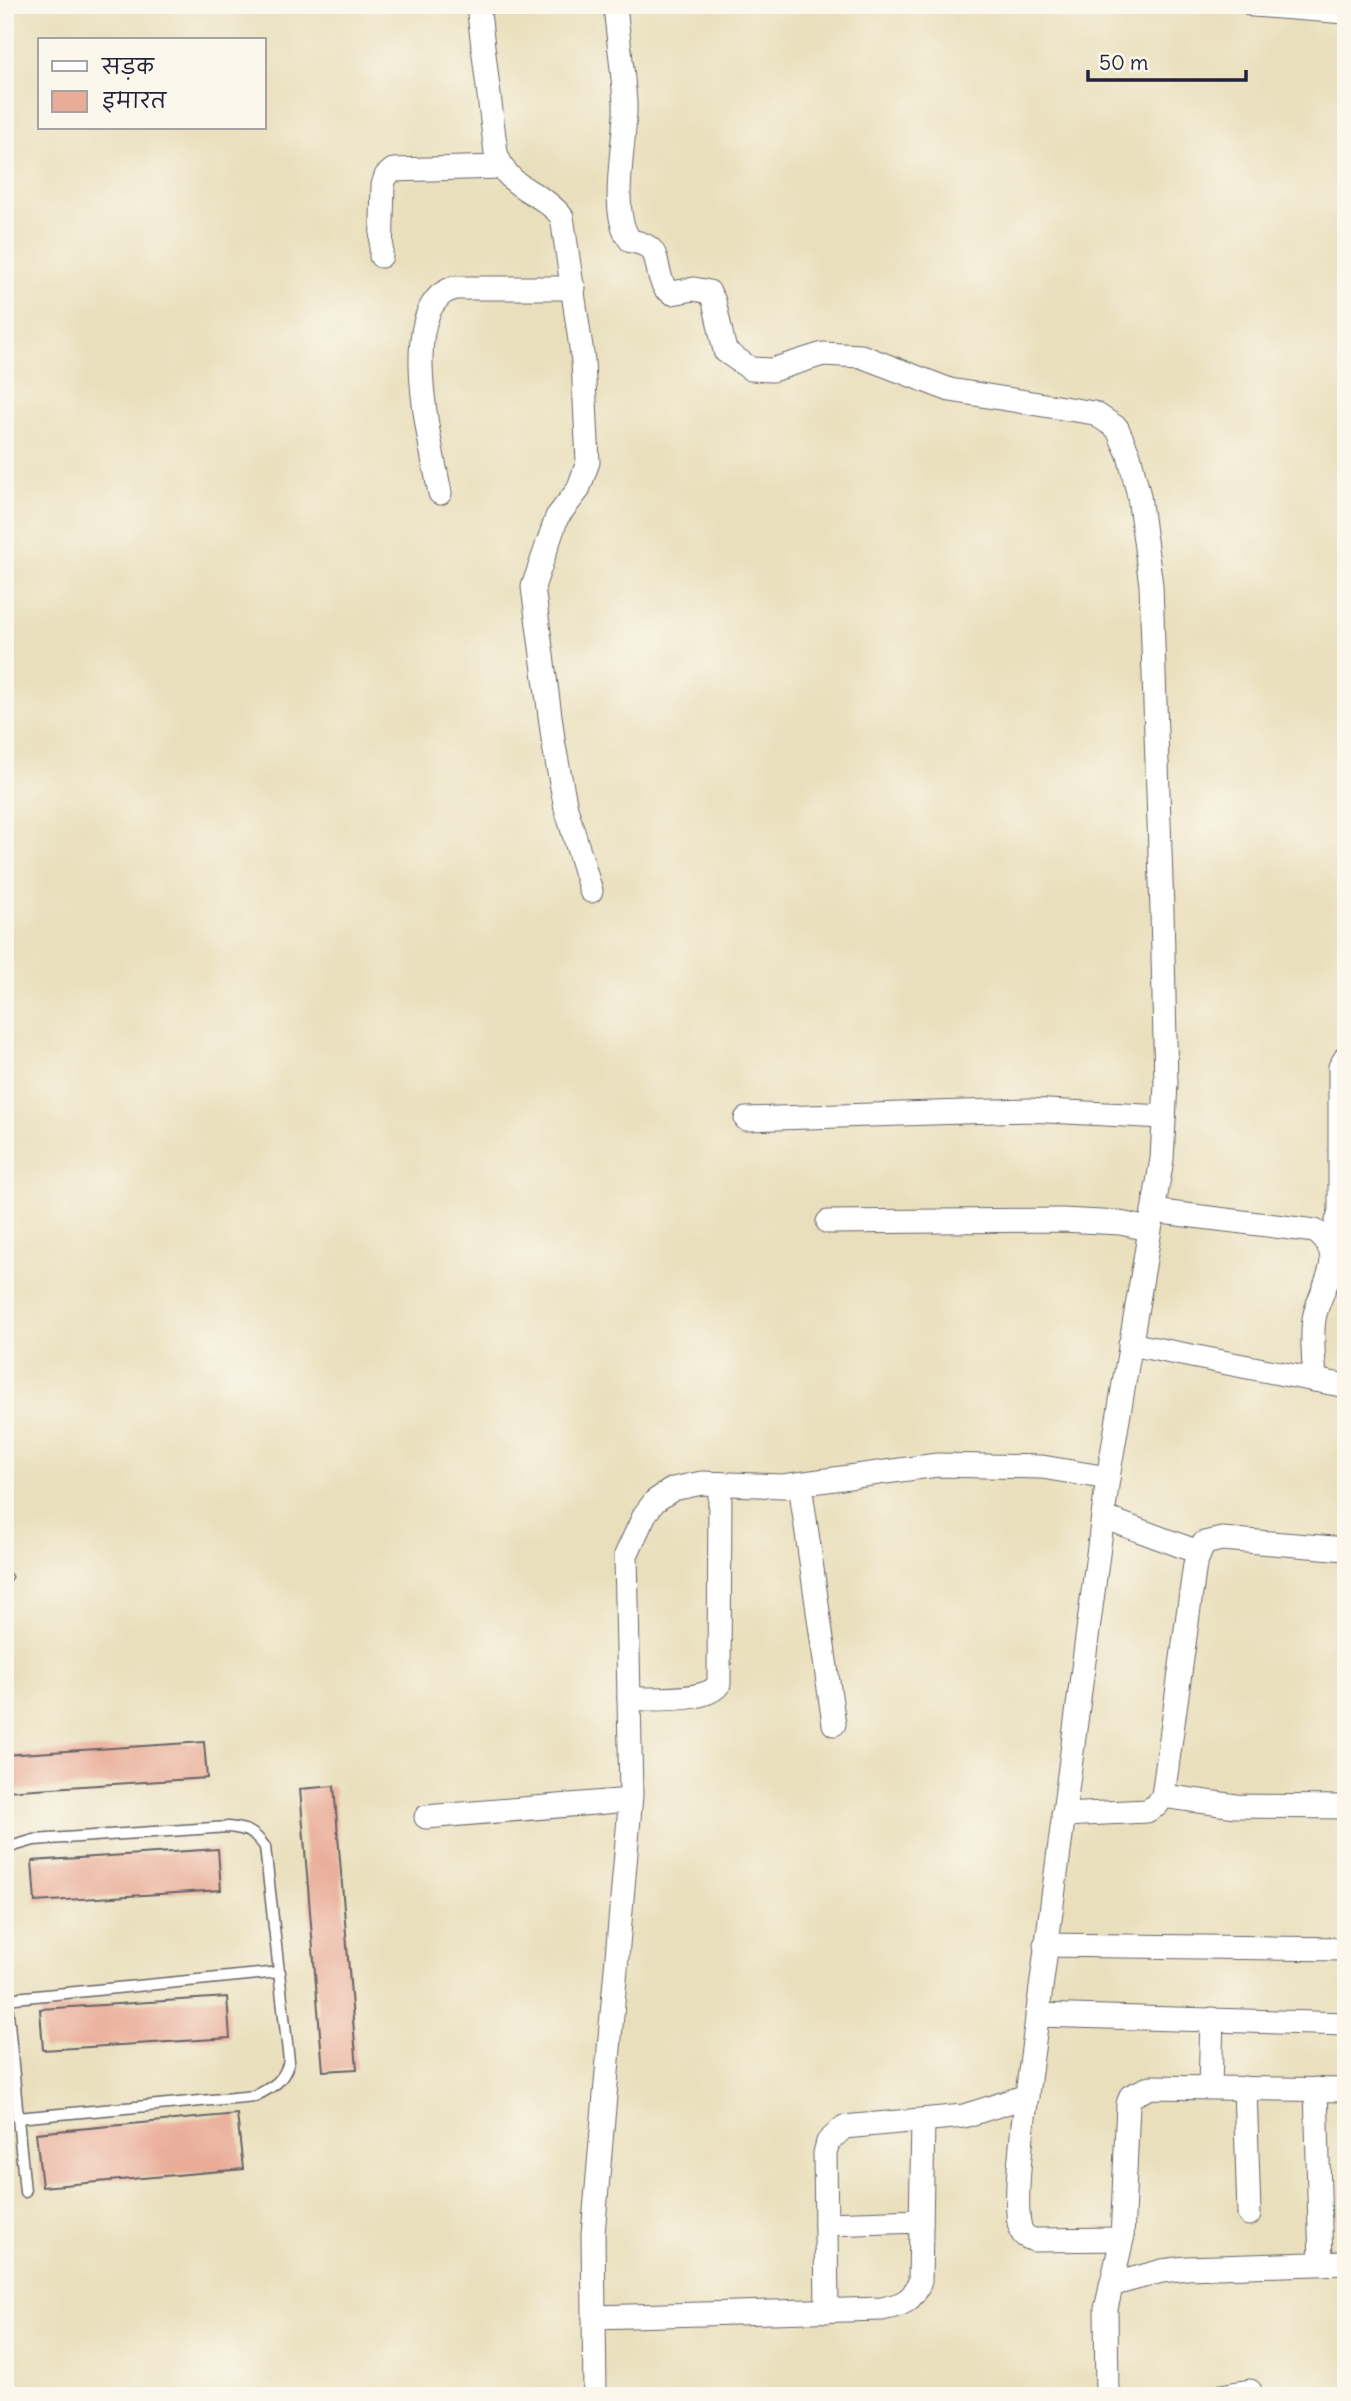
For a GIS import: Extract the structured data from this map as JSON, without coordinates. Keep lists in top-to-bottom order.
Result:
{
  "legend": ["सड़क", "इमारत"],
  "scale_bar": "50 m"
}
